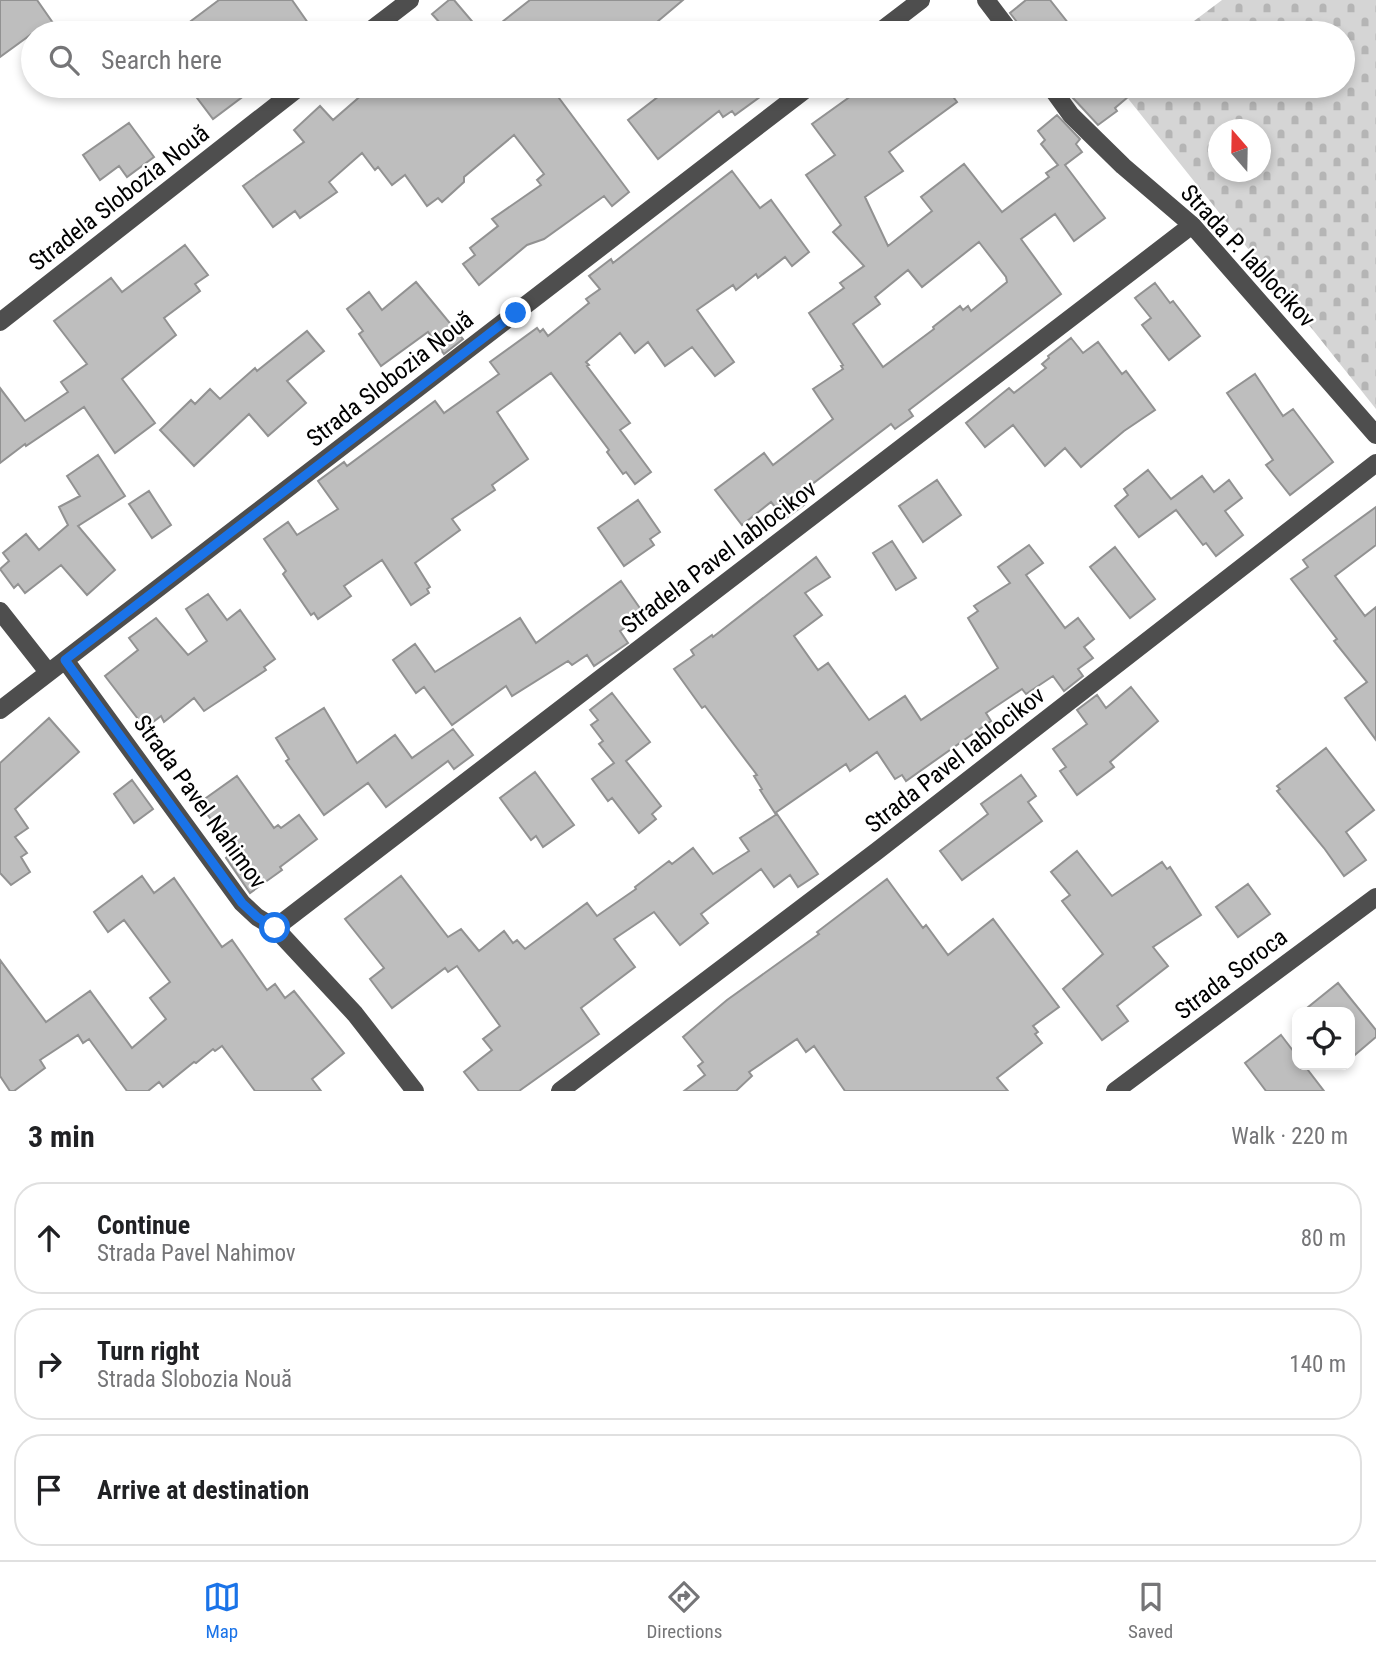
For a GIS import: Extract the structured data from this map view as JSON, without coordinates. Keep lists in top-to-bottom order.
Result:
{
  "streets": {
    "street": [
      "Stradela Slobozia Nouă",
      "Strada P. Iablocikov",
      "Strada Slobozia Nouă",
      "Stradela Pavel Iablocikov",
      "Strada Pavel Iablocikov",
      "Strada Pavel Nahimov",
      "Strada Soroca"
    ]
  },
  "crossings": [
    ["Strada P. Iablocikov", "Stradela Pavel Iablocikov"],
    ["Strada Slobozia Nouă", "Strada Pavel Nahimov"],
    ["Stradela Pavel Iablocikov", "Strada Pavel Nahimov"]
  ],
  "north": "top",
  "page": {
    "search": "Search here",
    "heading": ["3 min", "Walk · 220 m"],
    "list": [
      ["Continue", "Strada Pavel Nahimov", "80 m"],
      ["Turn right", "Strada Slobozia Nouă", "140 m"],
      "Arrive at destination"
    ],
    "nav": ["Map", "Directions", "Saved"]
  }
}
